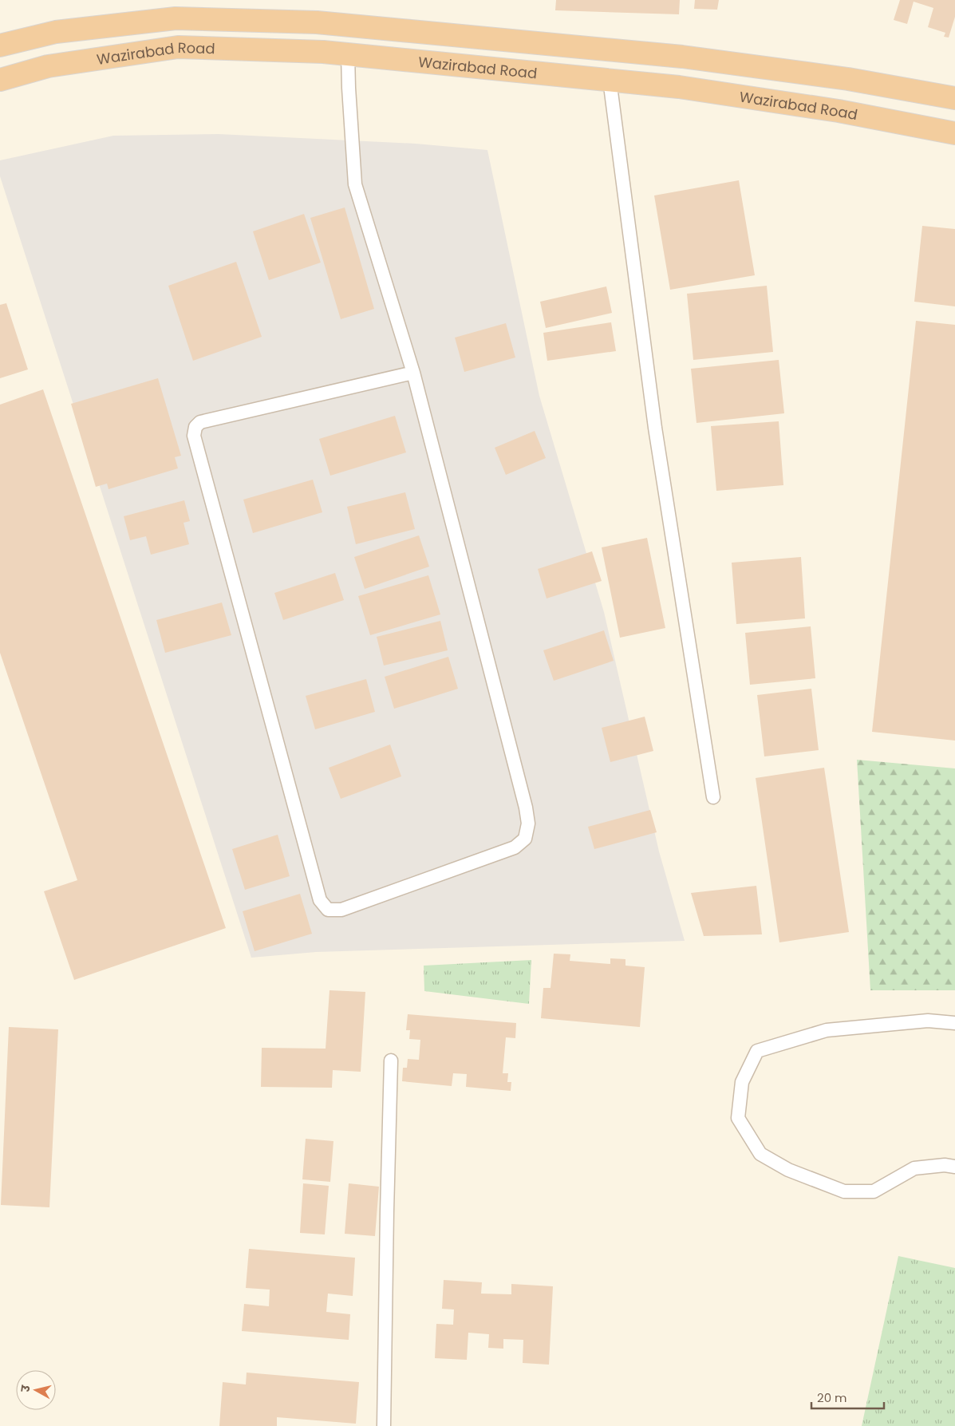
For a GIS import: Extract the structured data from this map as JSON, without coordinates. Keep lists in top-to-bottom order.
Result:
{
  "streets": {
    "highway": ["Wazirabad Road"]
  },
  "scale_bar": "20 m",
  "north": "left"
}
